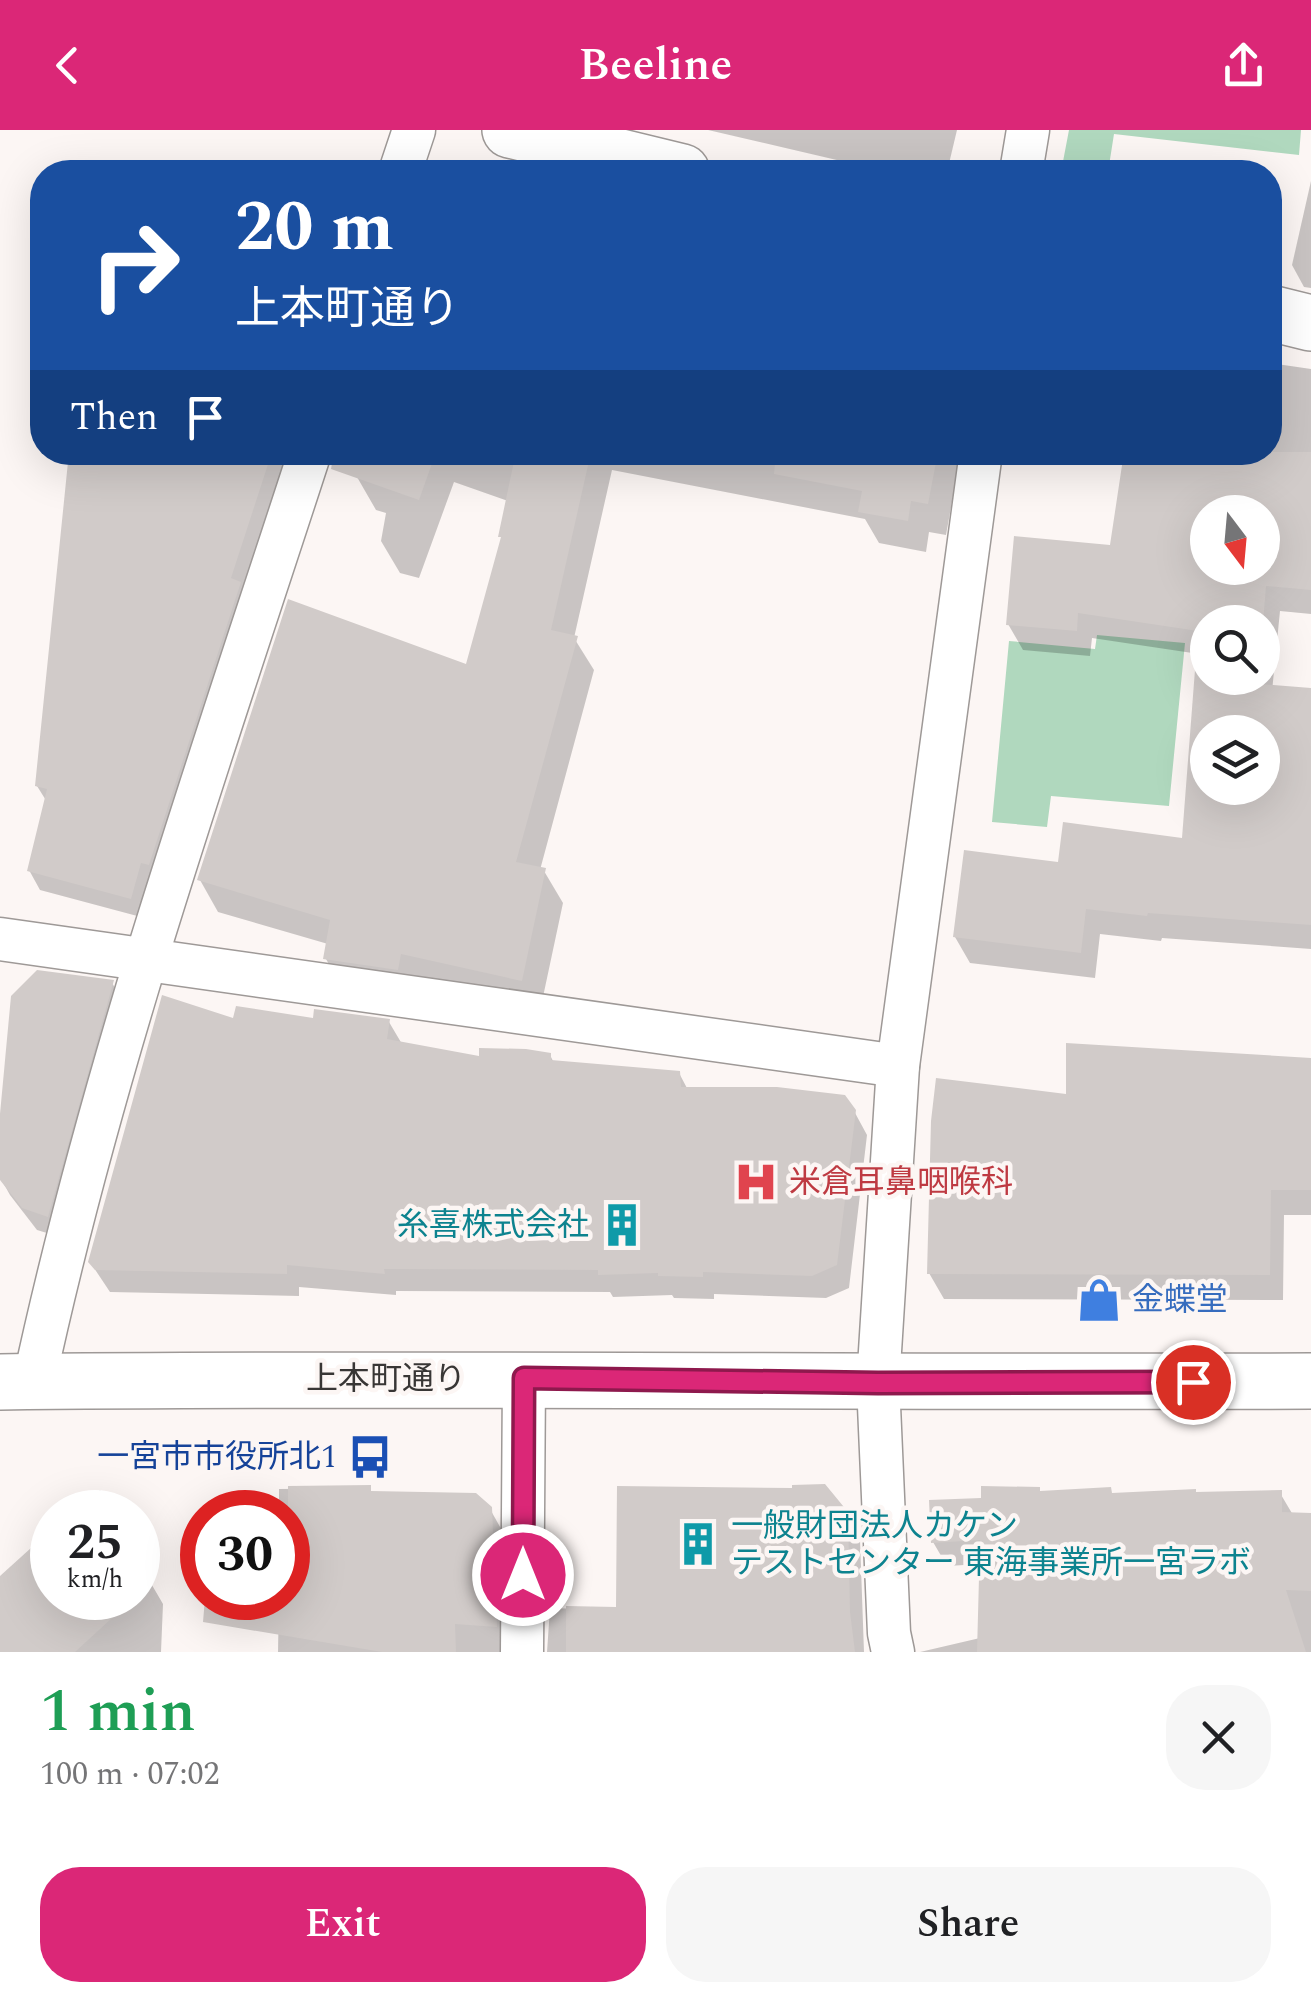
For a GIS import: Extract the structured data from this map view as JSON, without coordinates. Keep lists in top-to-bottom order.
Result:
{
  "streets": {
    "main road": ["上本町通り"]
  },
  "places": {
    "hospital": ["米倉耳鼻咽喉科"],
    "building": ["糸喜株式会社", "一般財団法人カケン テストセンター 東海事業所一宮ラボ"],
    "shop": ["金蝶堂"],
    "bus stop": ["一宮市市役所北1"]
  },
  "north": "bottom",
  "page": {
    "header": "Beeline",
    "turn": ["20 m", "上本町通り"],
    "then": "Then",
    "speed": "25 km/h",
    "limit": "30",
    "heading": ["1 min", "100 m · 07:02"],
    "buttons": ["Exit", "Share"]
  }
}
